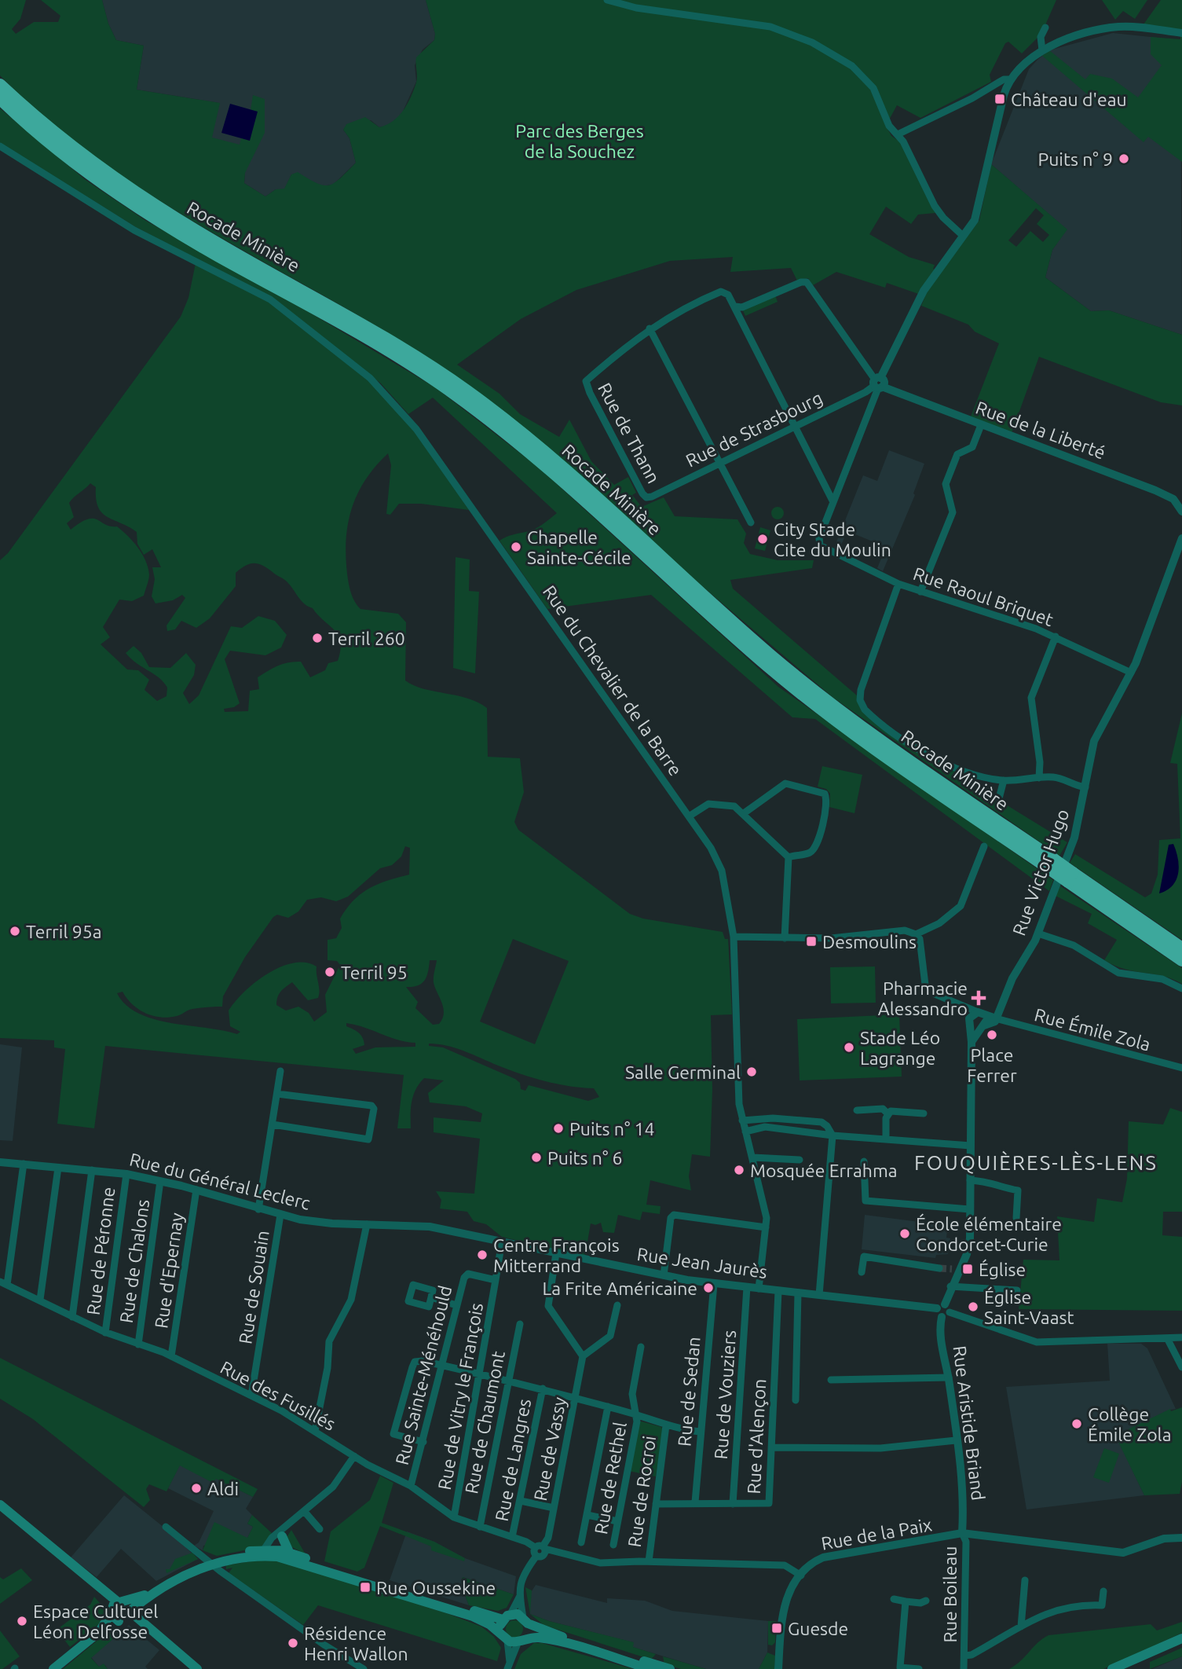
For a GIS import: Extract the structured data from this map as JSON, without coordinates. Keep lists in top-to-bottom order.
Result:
{
  "streets": {
    "highway": ["Rocade Minière"],
    "street": [
      "Rue de Strasbourg",
      "Rue de la Liberté",
      "Rue de Thann",
      "Rue Raoul Briquet",
      "Rue du Chevalier de la Barre",
      "Rue Victor Hugo",
      "Rue Émile Zola",
      "Rue du Général Leclerc",
      "Rue de Péronne",
      "Rue de Chalons",
      "Rue Jean Jaurès",
      "Rue d'Epernay",
      "Rue de Souain",
      "Rue Sainte-Ménéhould",
      "Rue de Sedan",
      "Rue de Vouziers",
      "Rue des Fusillés",
      "Rue de Vitry le François",
      "Rue de Chaumont",
      "Rue Aristide Briand",
      "Rue d'Alençon",
      "Rue de Vassy",
      "Rue de Langres",
      "Rue de Rethel",
      "Rue de Rocroi",
      "Rue de la Paix",
      "Rue Boileau"
    ]
  },
  "crossings": [
    ["Rue de Strasbourg", "Rue de la Liberté"],
    ["Rue de Strasbourg", "Rue de Thann"],
    ["Rue de Strasbourg", "Rue Raoul Briquet"],
    ["Rue de la Liberté", "Rue Raoul Briquet"],
    ["Rue Raoul Briquet", "Rue Victor Hugo"],
    ["Rue du Chevalier de la Barre", "Rue Jean Jaurès"],
    ["Rue Victor Hugo", "Rue Émile Zola"],
    ["Rue du Général Leclerc", "Rue de Péronne"],
    ["Rue du Général Leclerc", "Rue de Chalons"],
    ["Rue du Général Leclerc", "Rue Jean Jaurès"],
    ["Rue du Général Leclerc", "Rue d'Epernay"],
    ["Rue du Général Leclerc", "Rue de Souain"],
    ["Rue de Péronne", "Rue des Fusillés"],
    ["Rue de Chalons", "Rue des Fusillés"],
    ["Rue Jean Jaurès", "Rue de Sedan"],
    ["Rue Jean Jaurès", "Rue de Vouziers"],
    ["Rue Jean Jaurès", "Rue Aristide Briand"],
    ["Rue Jean Jaurès", "Rue d'Alençon"],
    ["Rue d'Epernay", "Rue des Fusillés"],
    ["Rue de Souain", "Rue des Fusillés"],
    ["Rue Sainte-Ménéhould", "Rue des Fusillés"],
    ["Rue Sainte-Ménéhould", "Rue de Vitry le François"],
    ["Rue de Sedan", "Rue d'Alençon"],
    ["Rue de Vouziers", "Rue d'Alençon"],
    ["Rue des Fusillés", "Rue de Vitry le François"],
    ["Rue des Fusillés", "Rue de Chaumont"],
    ["Rue des Fusillés", "Rue de Vassy"],
    ["Rue des Fusillés", "Rue de Langres"],
    ["Rue Aristide Briand", "Rue de la Paix"],
    ["Rue Aristide Briand", "Rue Boileau"],
    ["Rue d'Alençon", "Rue de Rocroi"],
    ["Rue de la Paix", "Rue Boileau"]
  ],
  "districts": ["FOUQUIÈRES-LÈS-LENS"],
  "parks": ["Parc des Berges de la Souchez"],
  "places": {
    "transit": [
      "Château d'eau",
      "Desmoulins",
      "Église",
      "Rue Oussekine",
      "Guesde"
    ],
    "other": [
      "Puits n° 9",
      "City Stade Cite du Moulin",
      "Chapelle Sainte-Cécile",
      "Terril 260",
      "Terril 95a",
      "Terril 95",
      "Place Ferrer",
      "Stade Léo Lagrange",
      "Salle Germinal",
      "Puits n° 14",
      "Puits n° 6",
      "Mosquée Errahma",
      "École élémentaire Condorcet-Curie",
      "Centre François Mitterrand",
      "La Frite Américaine",
      "Église Saint-Vaast",
      "Collège Émile Zola",
      "Aldi",
      "Espace Culturel Léon Delfosse",
      "Résidence Henri Wallon"
    ],
    "health": ["Pharmacie Alessandro"]
  }
}
